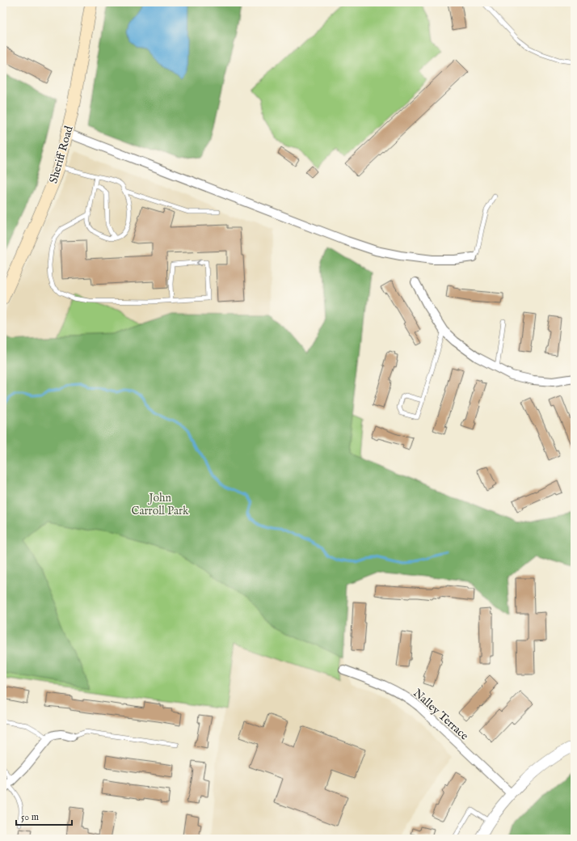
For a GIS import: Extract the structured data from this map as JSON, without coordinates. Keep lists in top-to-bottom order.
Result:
{
  "streets": {
    "main road": ["Sheriff Road"],
    "street": ["Nalley Terrace"]
  },
  "parks": ["John Carroll Park"],
  "scale_bar": "50 m"
}
